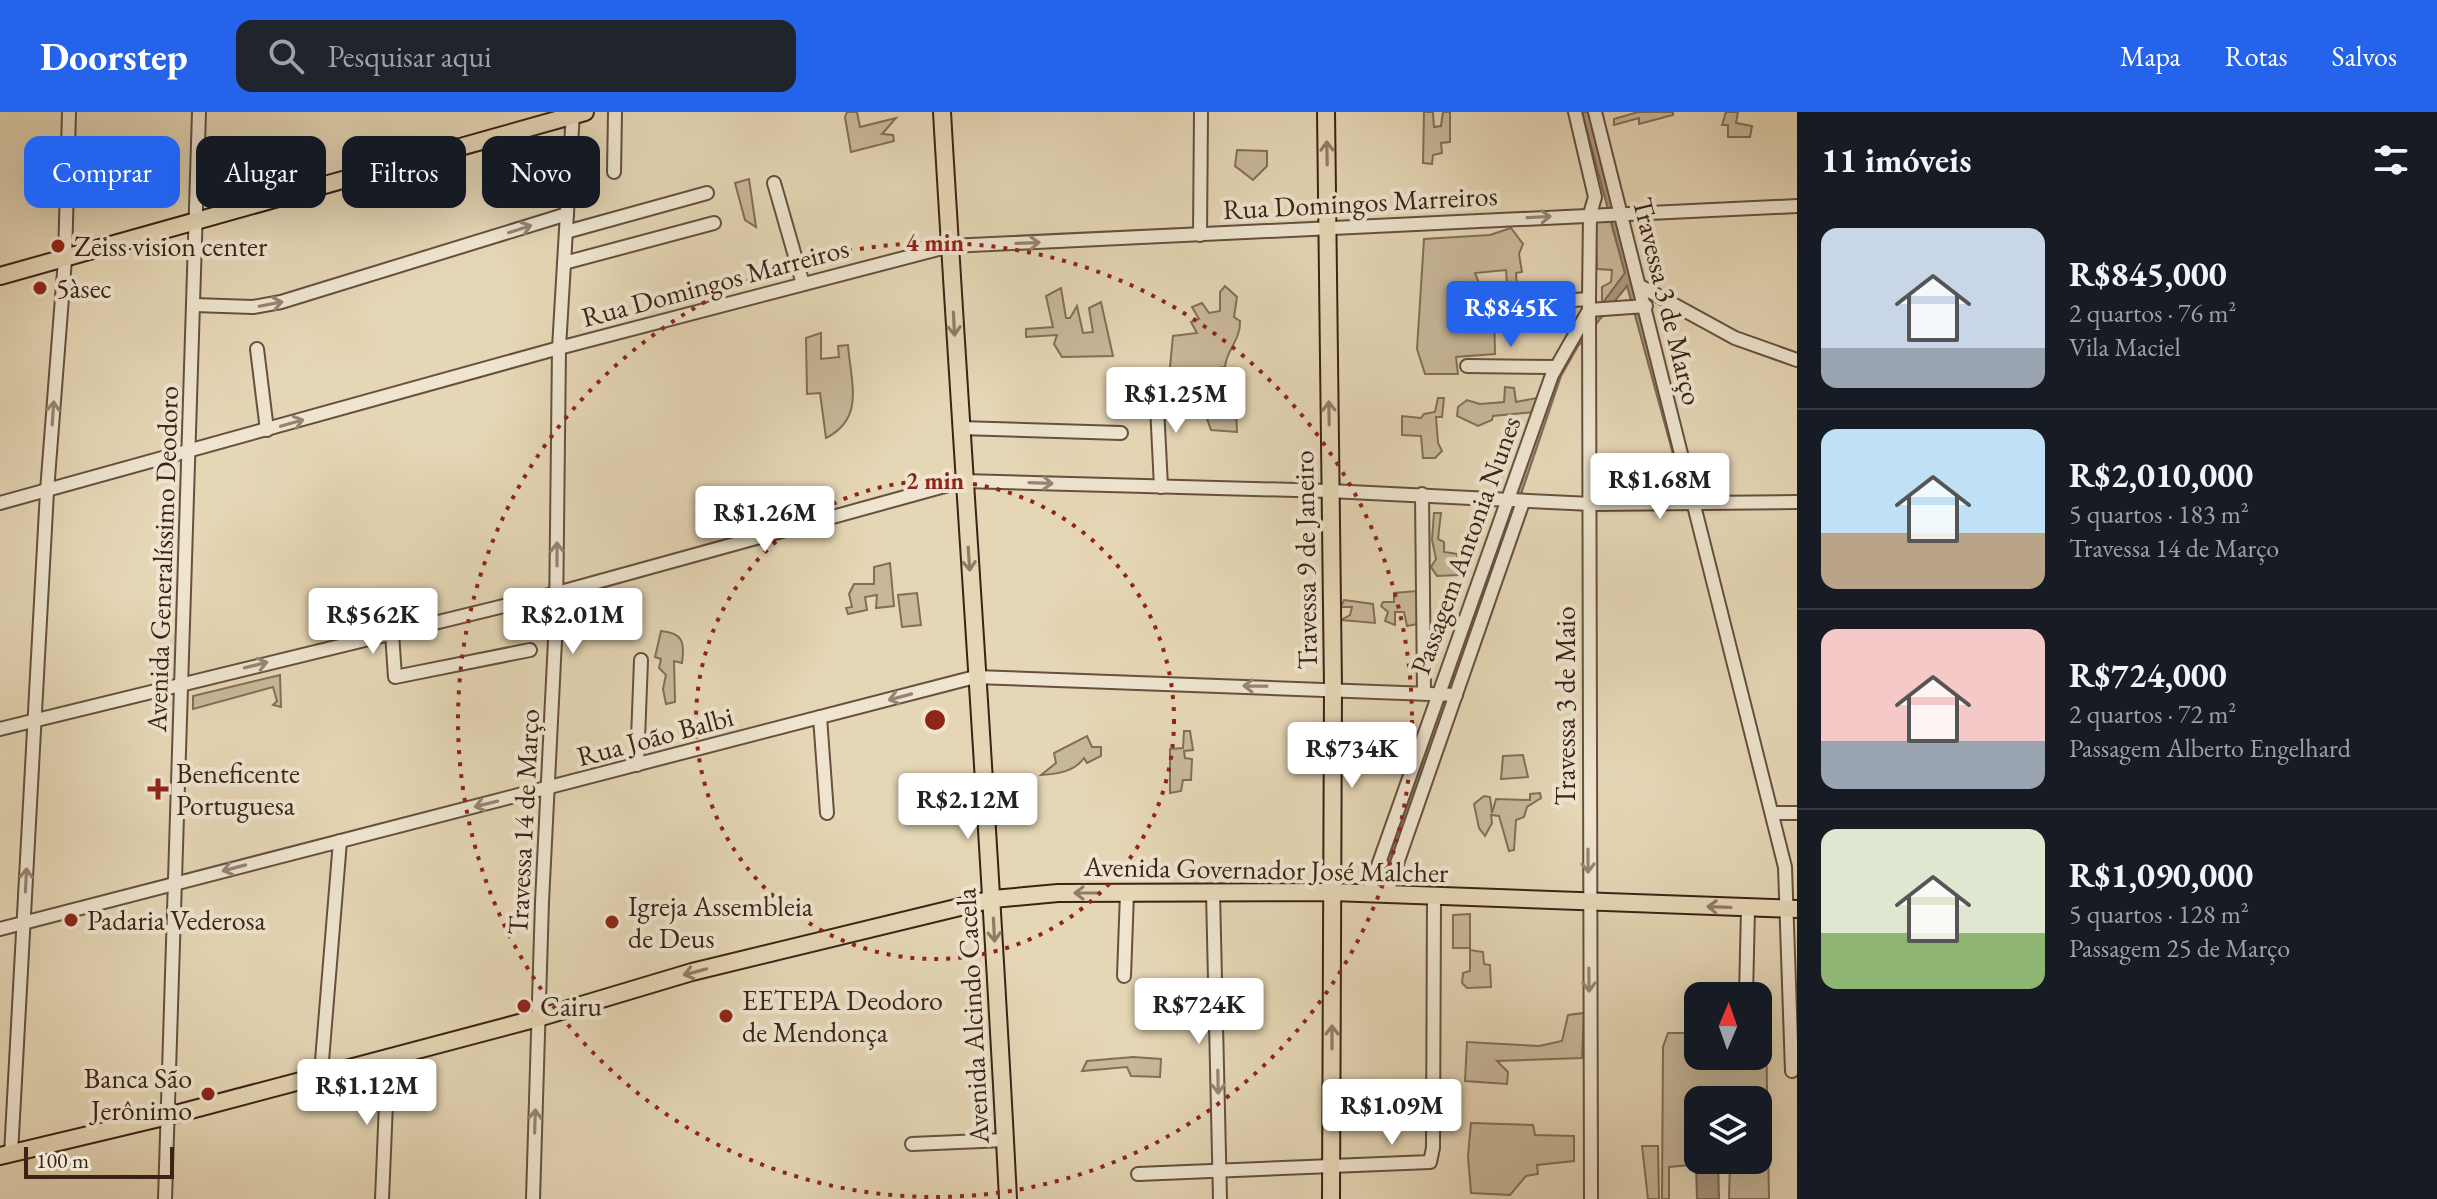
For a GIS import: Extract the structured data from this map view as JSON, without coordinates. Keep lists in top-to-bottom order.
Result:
{
  "streets": {
    "main road": ["Travessa 9 de Janeiro", "Avenida Governador José Malcher", "Avenida Alcindo Cacela"],
    "street": [
      "Rua Domingos Marreiros",
      "Travessa 3 de Março",
      "Passagem Antonia Nunes",
      "Avenida Generalíssimo Deodoro",
      "Travessa 3 de Maio",
      "Rua João Balbi",
      "Travessa 14 de Março"
    ]
  },
  "crossings": [
    ["Rua Domingos Marreiros", "Travessa 3 de Março"],
    ["Rua Domingos Marreiros", "Avenida Generalíssimo Deodoro"],
    ["Rua Domingos Marreiros", "Travessa 9 de Janeiro"],
    ["Rua Domingos Marreiros", "Travessa 3 de Maio"],
    ["Rua Domingos Marreiros", "Travessa 14 de Março"],
    ["Rua Domingos Marreiros", "Avenida Alcindo Cacela"],
    ["Travessa 3 de Março", "Travessa 3 de Maio"],
    ["Travessa 3 de Março", "Avenida Governador José Malcher"],
    ["Passagem Antonia Nunes", "Travessa 3 de Maio"],
    ["Passagem Antonia Nunes", "Rua João Balbi"],
    ["Passagem Antonia Nunes", "Avenida Governador José Malcher"],
    ["Avenida Generalíssimo Deodoro", "Rua João Balbi"],
    ["Avenida Generalíssimo Deodoro", "Avenida Governador José Malcher"],
    ["Travessa 9 de Janeiro", "Rua João Balbi"],
    ["Travessa 9 de Janeiro", "Avenida Governador José Malcher"],
    ["Travessa 3 de Maio", "Avenida Governador José Malcher"],
    ["Rua João Balbi", "Travessa 14 de Março"],
    ["Rua João Balbi", "Avenida Alcindo Cacela"],
    ["Travessa 14 de Março", "Avenida Governador José Malcher"],
    ["Avenida Governador José Malcher", "Avenida Alcindo Cacela"]
  ],
  "one_way": [
    "Rua Domingos Marreiros",
    "Travessa 9 de Janeiro",
    "Travessa 3 de Maio",
    "Rua João Balbi",
    "Travessa 14 de Março",
    "Avenida Governador José Malcher",
    "Avenida Alcindo Cacela"
  ],
  "places": {
    "other": [
      "Zeiss vision center",
      "5àsec",
      "Padaria Vederosa",
      "Igreja Assembleia de Deus",
      "Cairu",
      "EETEPA Deodoro de Mendonça",
      "Banca São Jerônimo"
    ],
    "health": ["Beneficente Portuguesa"]
  },
  "scale_bar": "100 m",
  "north": "top",
  "page": {
    "header": "Doorstep",
    "search": "Pesquisar aqui",
    "nav": ["Mapa", "Rotas", "Salvos"],
    "heading": "11 imóveis",
    "chip": [
      "Comprar",
      "Alugar",
      "Filtros",
      "Novo"
    ],
    "list": [
      {
        "name": "R$845,000",
        "note": "2 quartos · 76 m² · Vila Maciel"
      },
      {
        "name": "R$2,010,000",
        "note": "5 quartos · 183 m² · Travessa 14 de Março"
      },
      {
        "name": "R$724,000",
        "note": "2 quartos · 72 m² · Passagem Alberto Engelhard"
      },
      {
        "name": "R$1,090,000",
        "note": "5 quartos · 128 m² · Passagem 25 de Março"
      }
    ],
    "price": [
      "R$845K",
      "R$1.25M",
      "R$1.68M",
      "R$1.26M",
      "R$562K",
      "R$2.01M",
      "R$734K",
      "R$2.12M",
      "R$724K",
      "R$1.12M",
      "R$1.09M"
    ],
    "scale": "100 m"
  },
  "rings": ["4 min", "2 min"]
}
